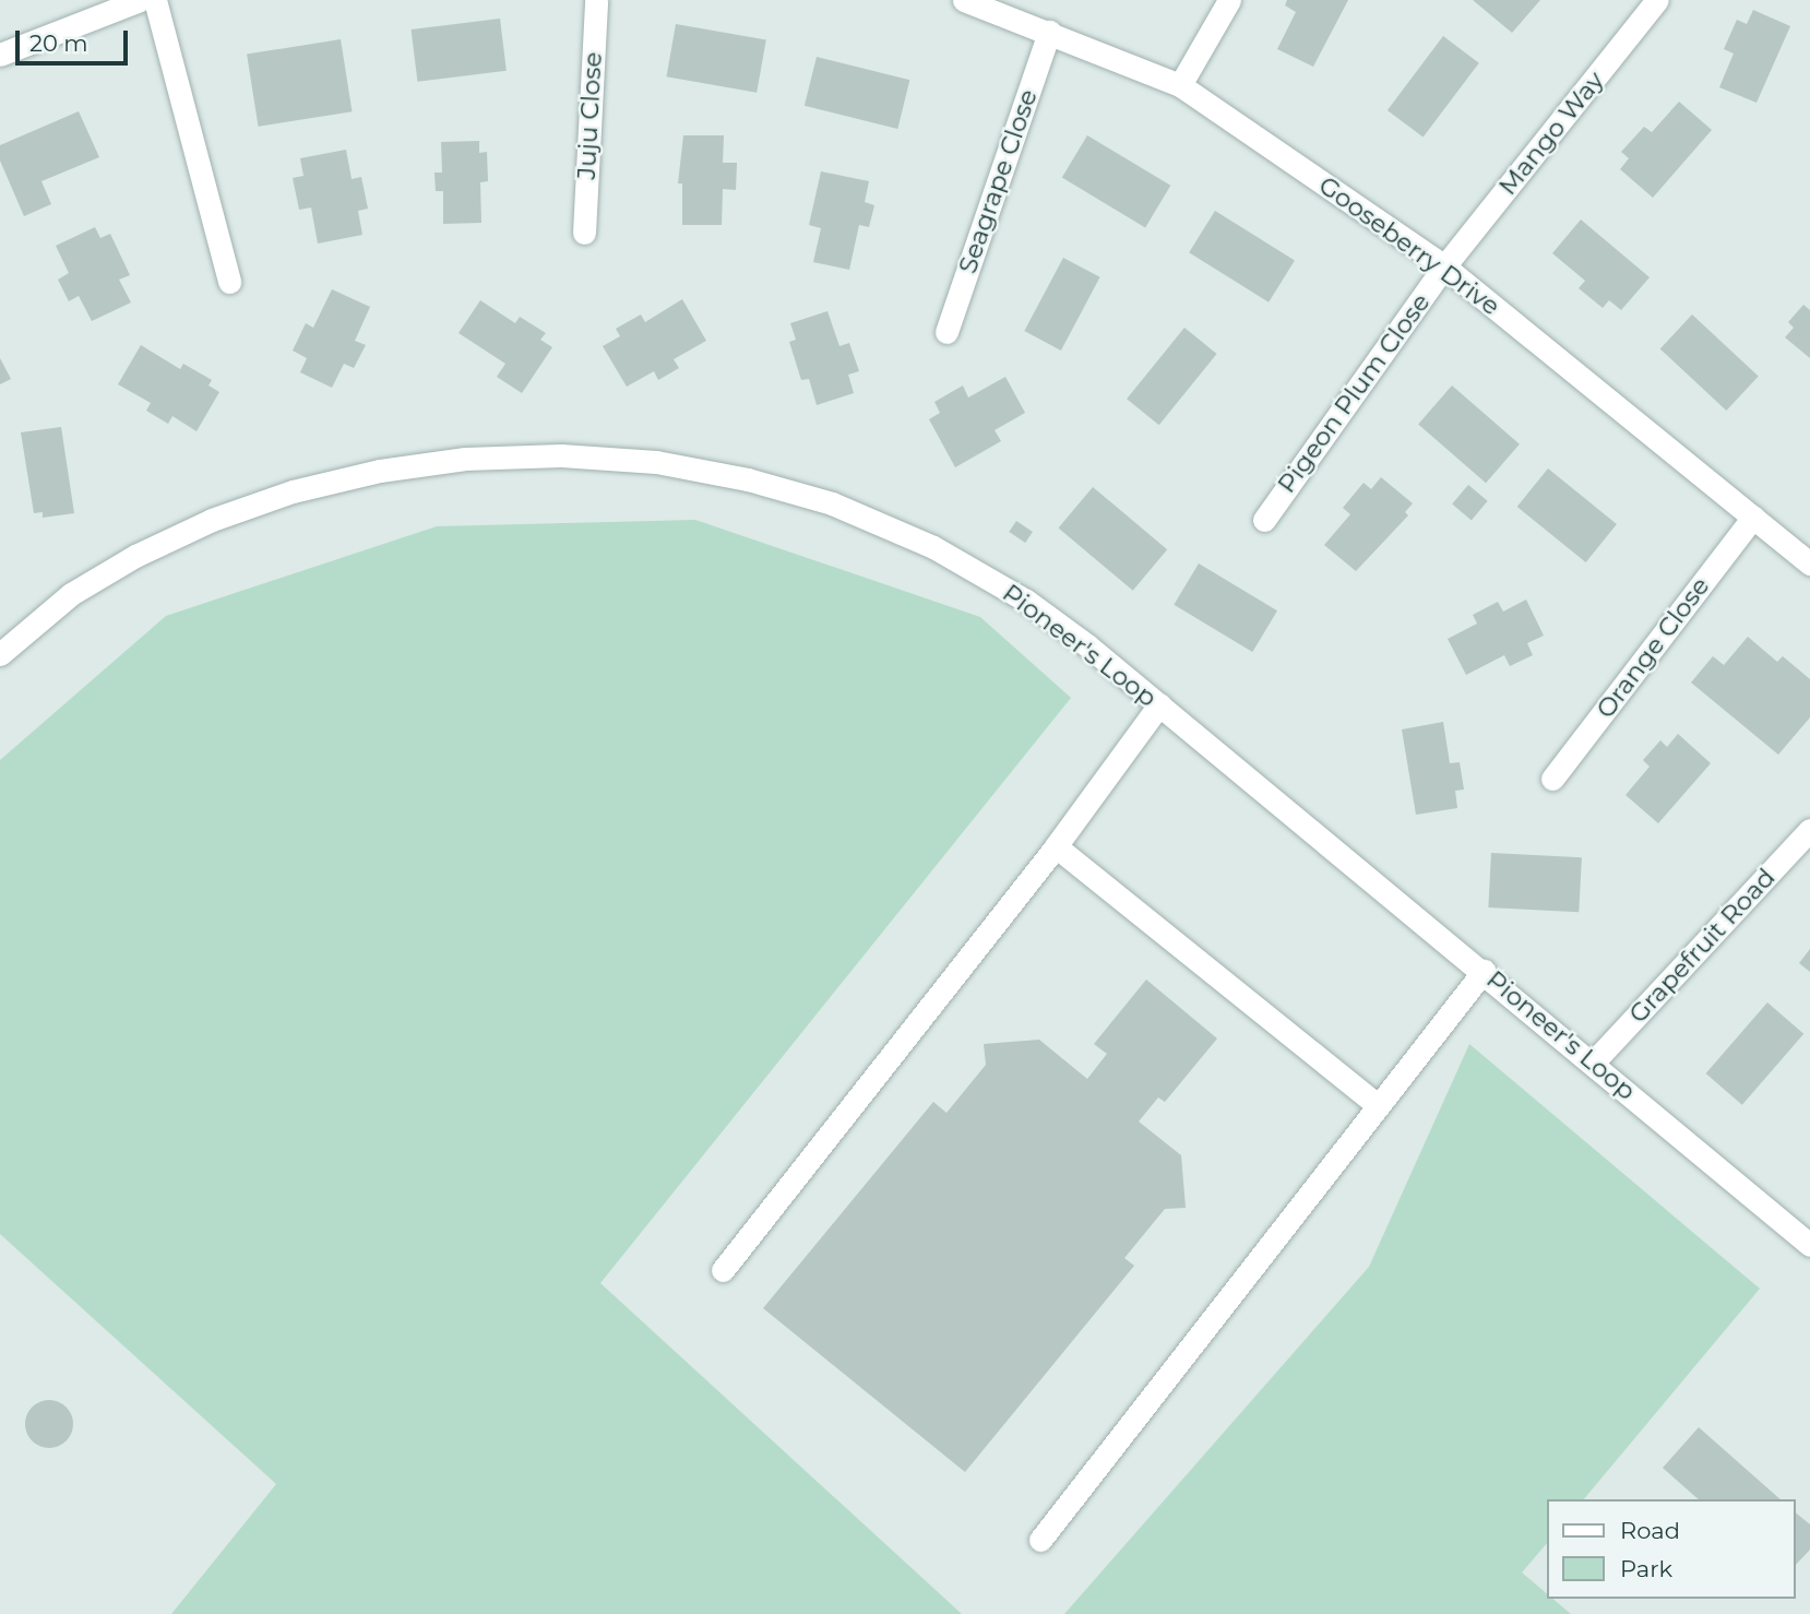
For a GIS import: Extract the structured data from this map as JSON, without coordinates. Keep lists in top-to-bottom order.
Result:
{
  "streets": {
    "street": [
      "Juju Close",
      "Mango Way",
      "Seagrape Close",
      "Gooseberry Drive",
      "Pigeon Plum Close",
      "Pioneer's Loop",
      "Orange Close",
      "Grapefruit Road"
    ]
  },
  "crossings": [
    ["Mango Way", "Gooseberry Drive"],
    ["Mango Way", "Pigeon Plum Close"],
    ["Seagrape Close", "Gooseberry Drive"],
    ["Gooseberry Drive", "Pigeon Plum Close"],
    ["Gooseberry Drive", "Orange Close"],
    ["Pioneer's Loop", "Grapefruit Road"]
  ],
  "legend": ["Road", "Park"],
  "scale_bar": "20 m"
}
